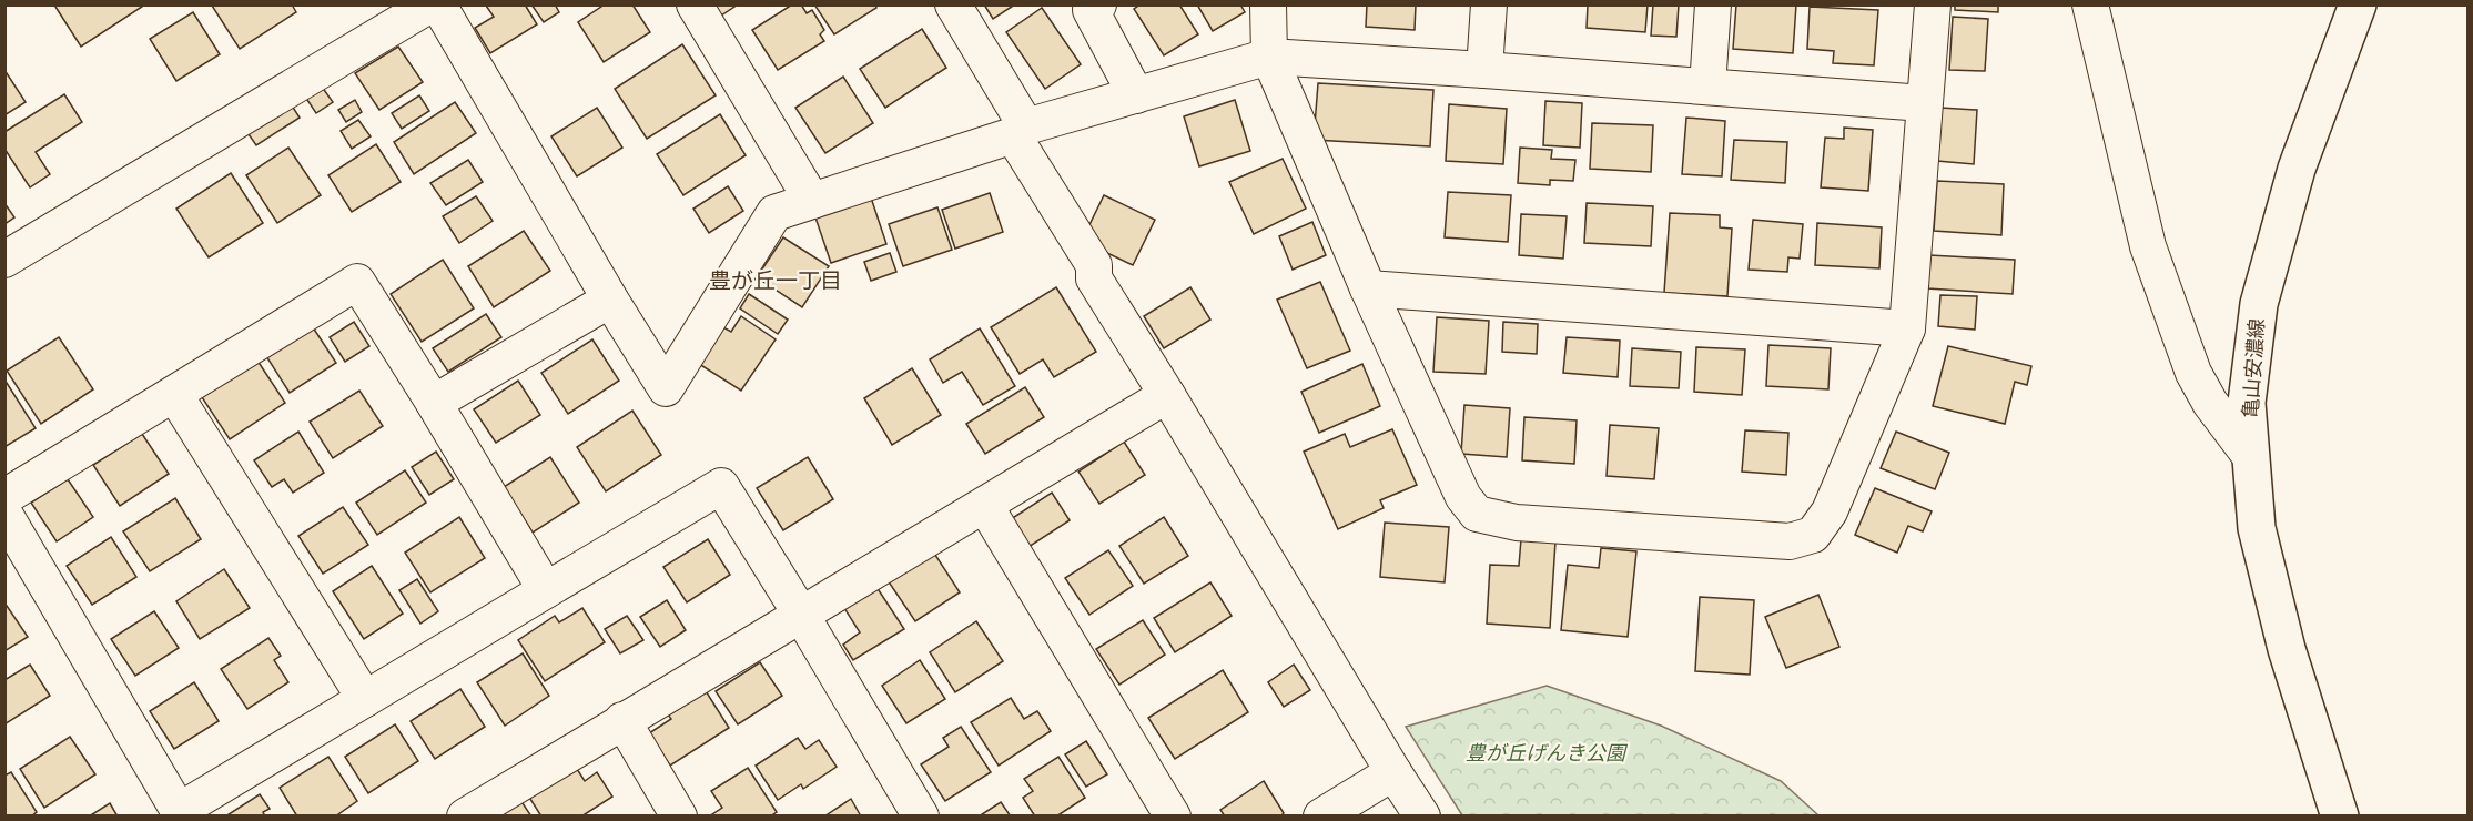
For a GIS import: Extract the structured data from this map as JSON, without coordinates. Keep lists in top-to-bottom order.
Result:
{
  "streets": {
    "main road": ["亀山安濃線"]
  },
  "districts": ["豊が丘一丁目"],
  "parks": ["豊が丘げんき公園"]
}
